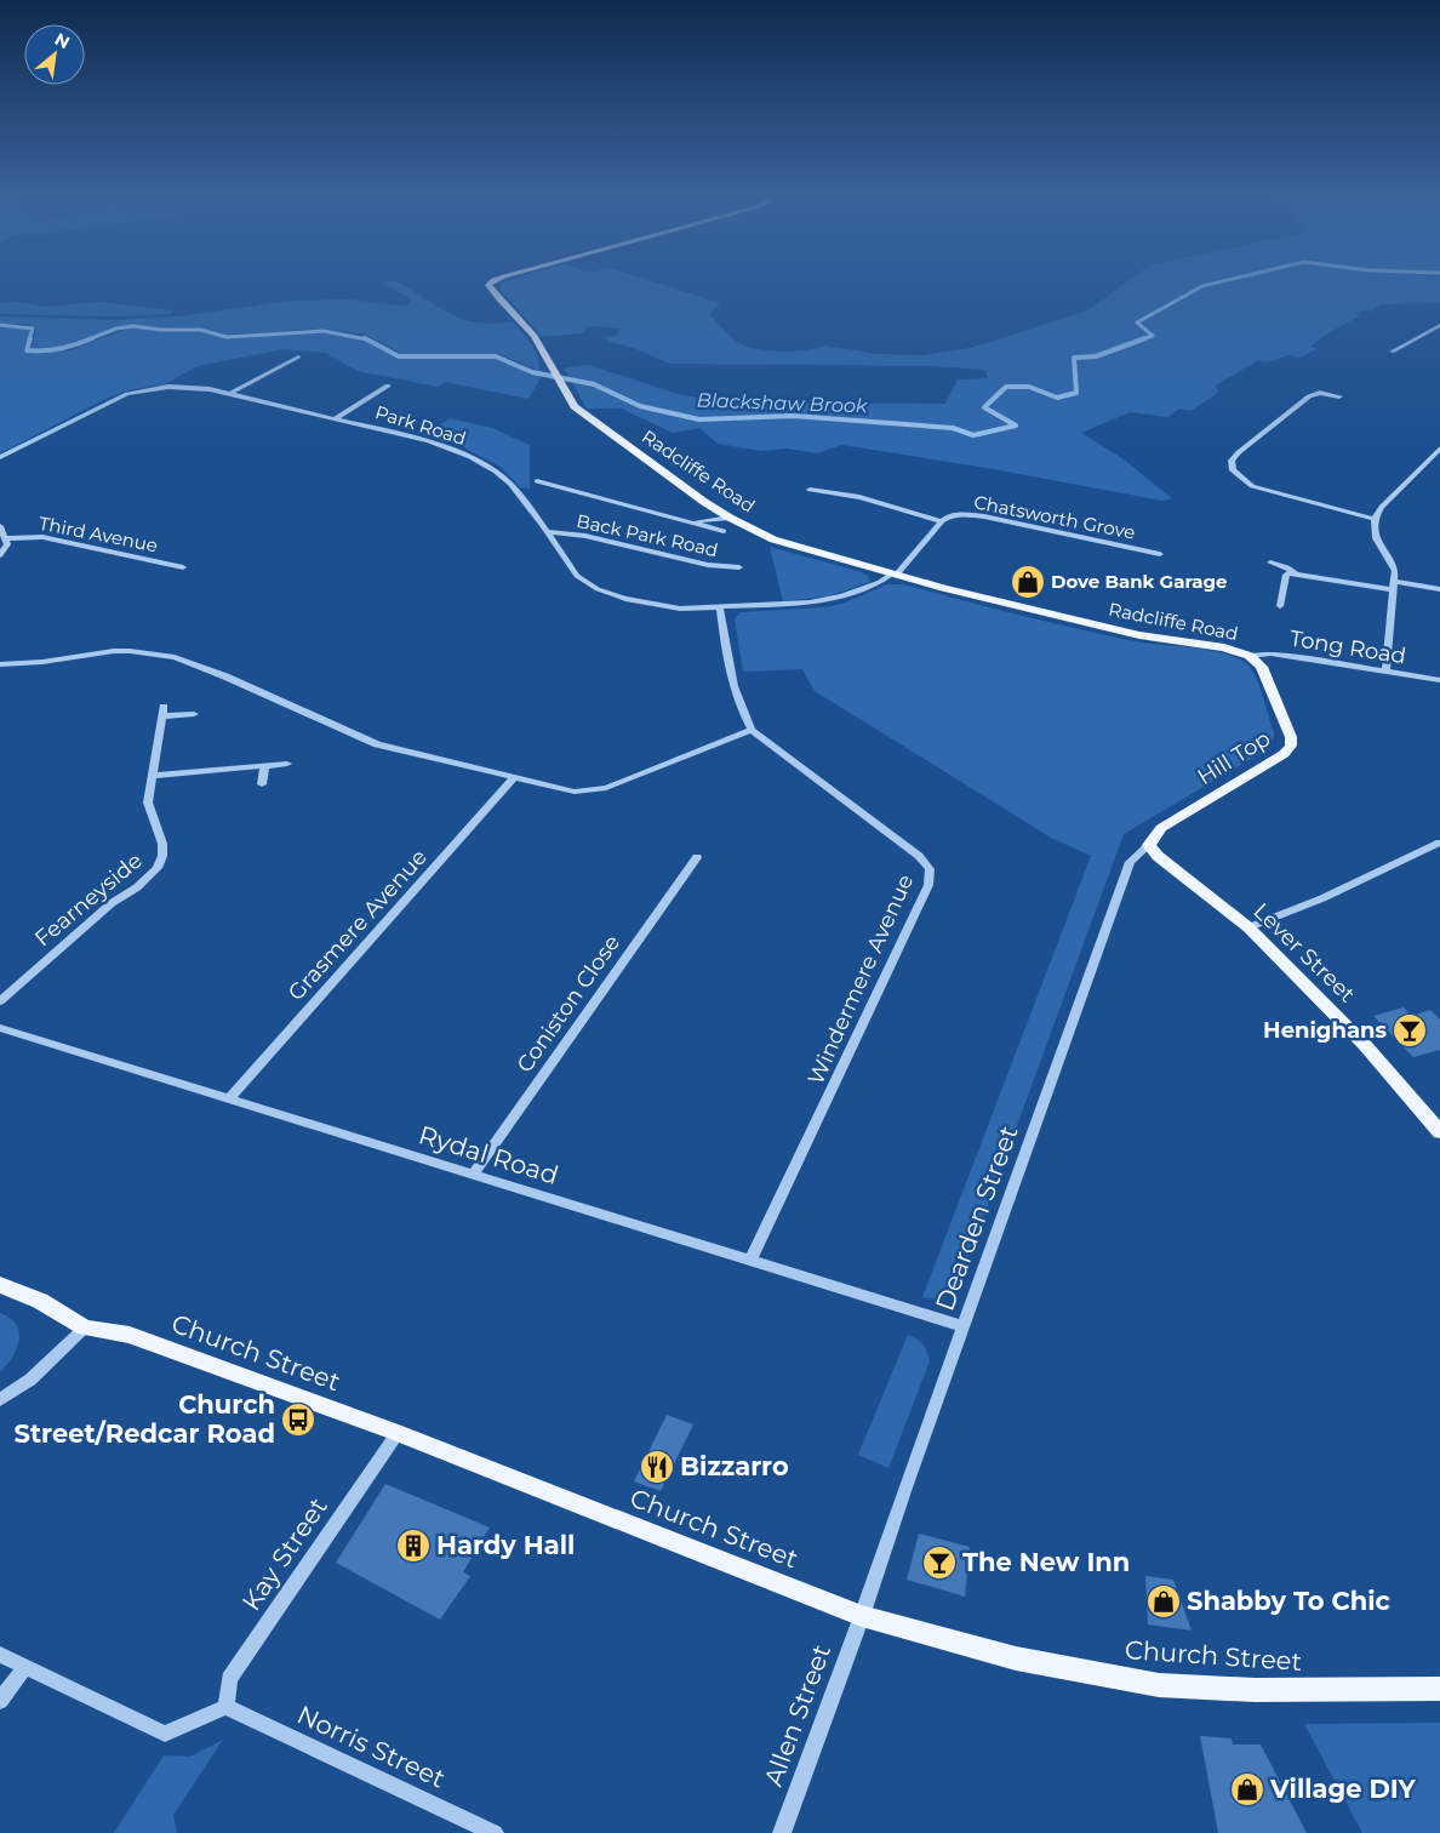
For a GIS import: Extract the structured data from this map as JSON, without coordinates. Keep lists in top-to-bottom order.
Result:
{
  "streets": {
    "main road": [
      "Radcliffe Road",
      "Hill Top",
      "Lever Street",
      "Church Street"
    ],
    "street": [
      "Park Road",
      "Chatsworth Grove",
      "Third Avenue",
      "Back Park Road",
      "Tong Road",
      "Fearneyside",
      "Grasmere Avenue",
      "Windermere Avenue",
      "Coniston Close",
      "Rydal Road",
      "Dearden Street",
      "Kay Street",
      "Allen Street",
      "Norris Street"
    ]
  },
  "crossings": [
    ["Park Road", "Radcliffe Road"],
    ["Park Road", "Chatsworth Grove"],
    ["Park Road", "Back Park Road"],
    ["Park Road", "Windermere Avenue"],
    ["Radcliffe Road", "Chatsworth Grove"],
    ["Radcliffe Road", "Tong Road"],
    ["Radcliffe Road", "Hill Top"],
    ["Tong Road", "Hill Top"],
    ["Hill Top", "Lever Street"],
    ["Hill Top", "Dearden Street"],
    ["Grasmere Avenue", "Rydal Road"],
    ["Lever Street", "Dearden Street"],
    ["Windermere Avenue", "Rydal Road"],
    ["Coniston Close", "Rydal Road"],
    ["Rydal Road", "Dearden Street"],
    ["Dearden Street", "Church Street"],
    ["Dearden Street", "Allen Street"],
    ["Church Street", "Kay Street"],
    ["Church Street", "Allen Street"],
    ["Kay Street", "Norris Street"]
  ],
  "water": ["Blackshaw Brook"],
  "places": {
    "shop": ["Dove Bank Garage", "Shabby To Chic", "Village DIY"],
    "bar": ["Henighans", "The New Inn"],
    "bus stop": ["Church Street/Redcar Road"],
    "restaurant": ["Bizzarro"],
    "building": ["Hardy Hall"]
  },
  "north": "top right"
}
